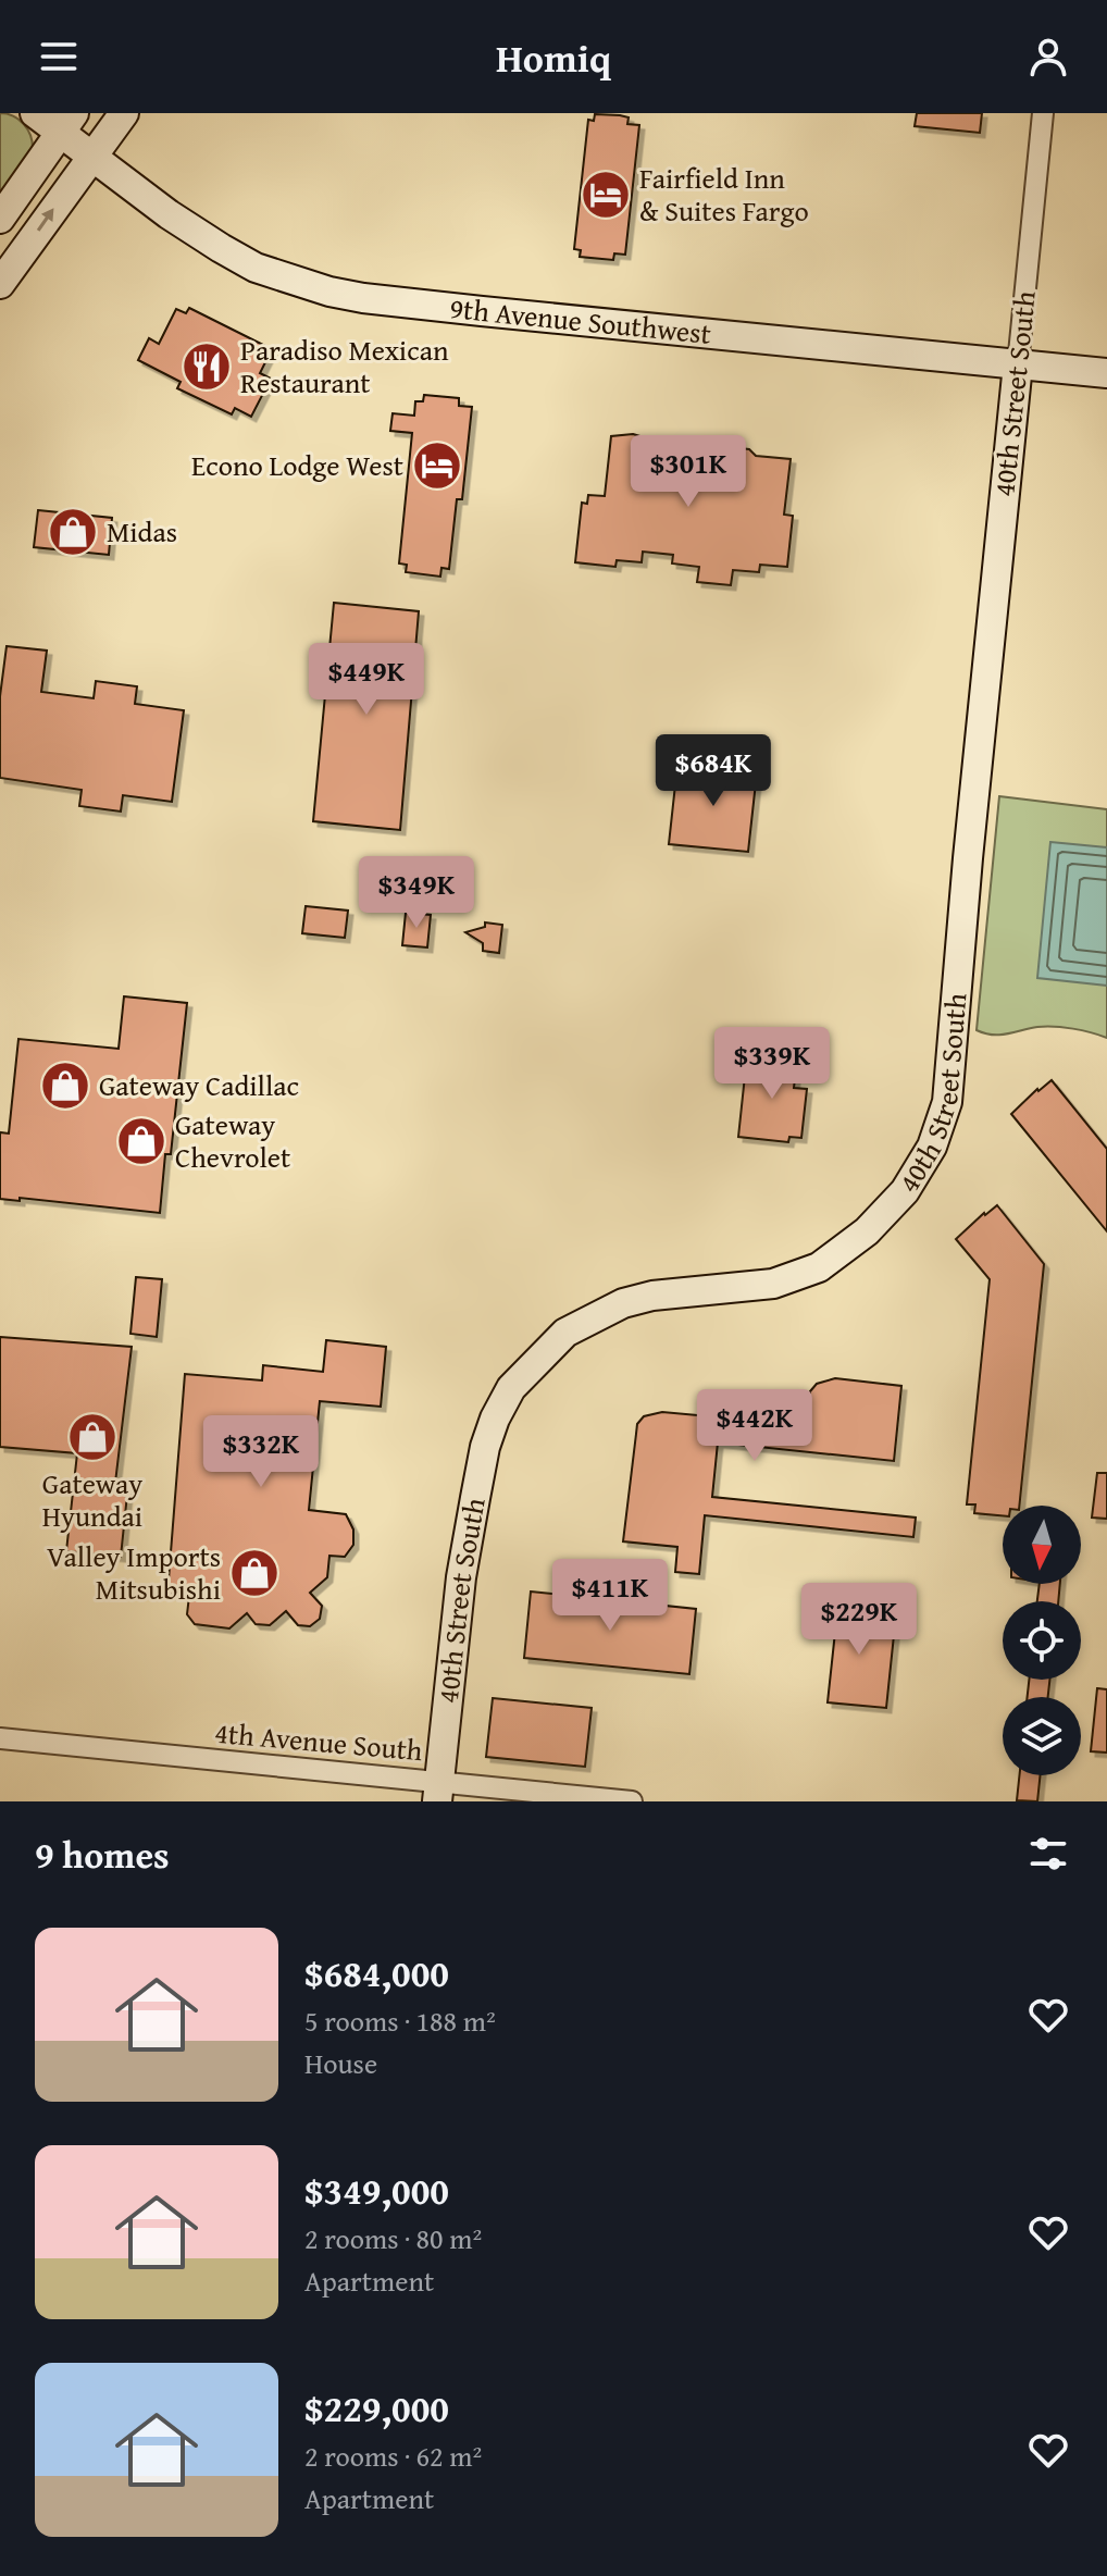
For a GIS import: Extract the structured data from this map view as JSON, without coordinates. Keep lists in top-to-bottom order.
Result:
{
  "streets": {
    "street": ["9th Avenue Southwest", "40th Street South", "4th Avenue South"]
  },
  "crossings": [
    ["9th Avenue Southwest", "40th Street South"],
    ["40th Street South", "4th Avenue South"]
  ],
  "places": {
    "hotel": ["Fairfield Inn & Suites Fargo", "Econo Lodge West"],
    "restaurant": ["Paradiso Mexican Restaurant"],
    "shop": [
      "Midas",
      "Gateway Cadillac",
      "Gateway Chevrolet",
      "Gateway Hyundai",
      "Valley Imports Mitsubishi"
    ]
  },
  "north": "bottom",
  "page": {
    "header": "Homiq",
    "price": [
      "$301K",
      "$449K",
      "$684K",
      "$349K",
      "$339K",
      "$442K",
      "$332K",
      "$411K",
      "$229K"
    ],
    "heading": "9 homes",
    "list": [
      {
        "name": "$684,000",
        "note": "5 rooms · 188 m² · House"
      },
      {
        "name": "$349,000",
        "note": "2 rooms · 80 m² · Apartment"
      },
      {
        "name": "$229,000",
        "note": "2 rooms · 62 m² · Apartment"
      }
    ]
  }
}
